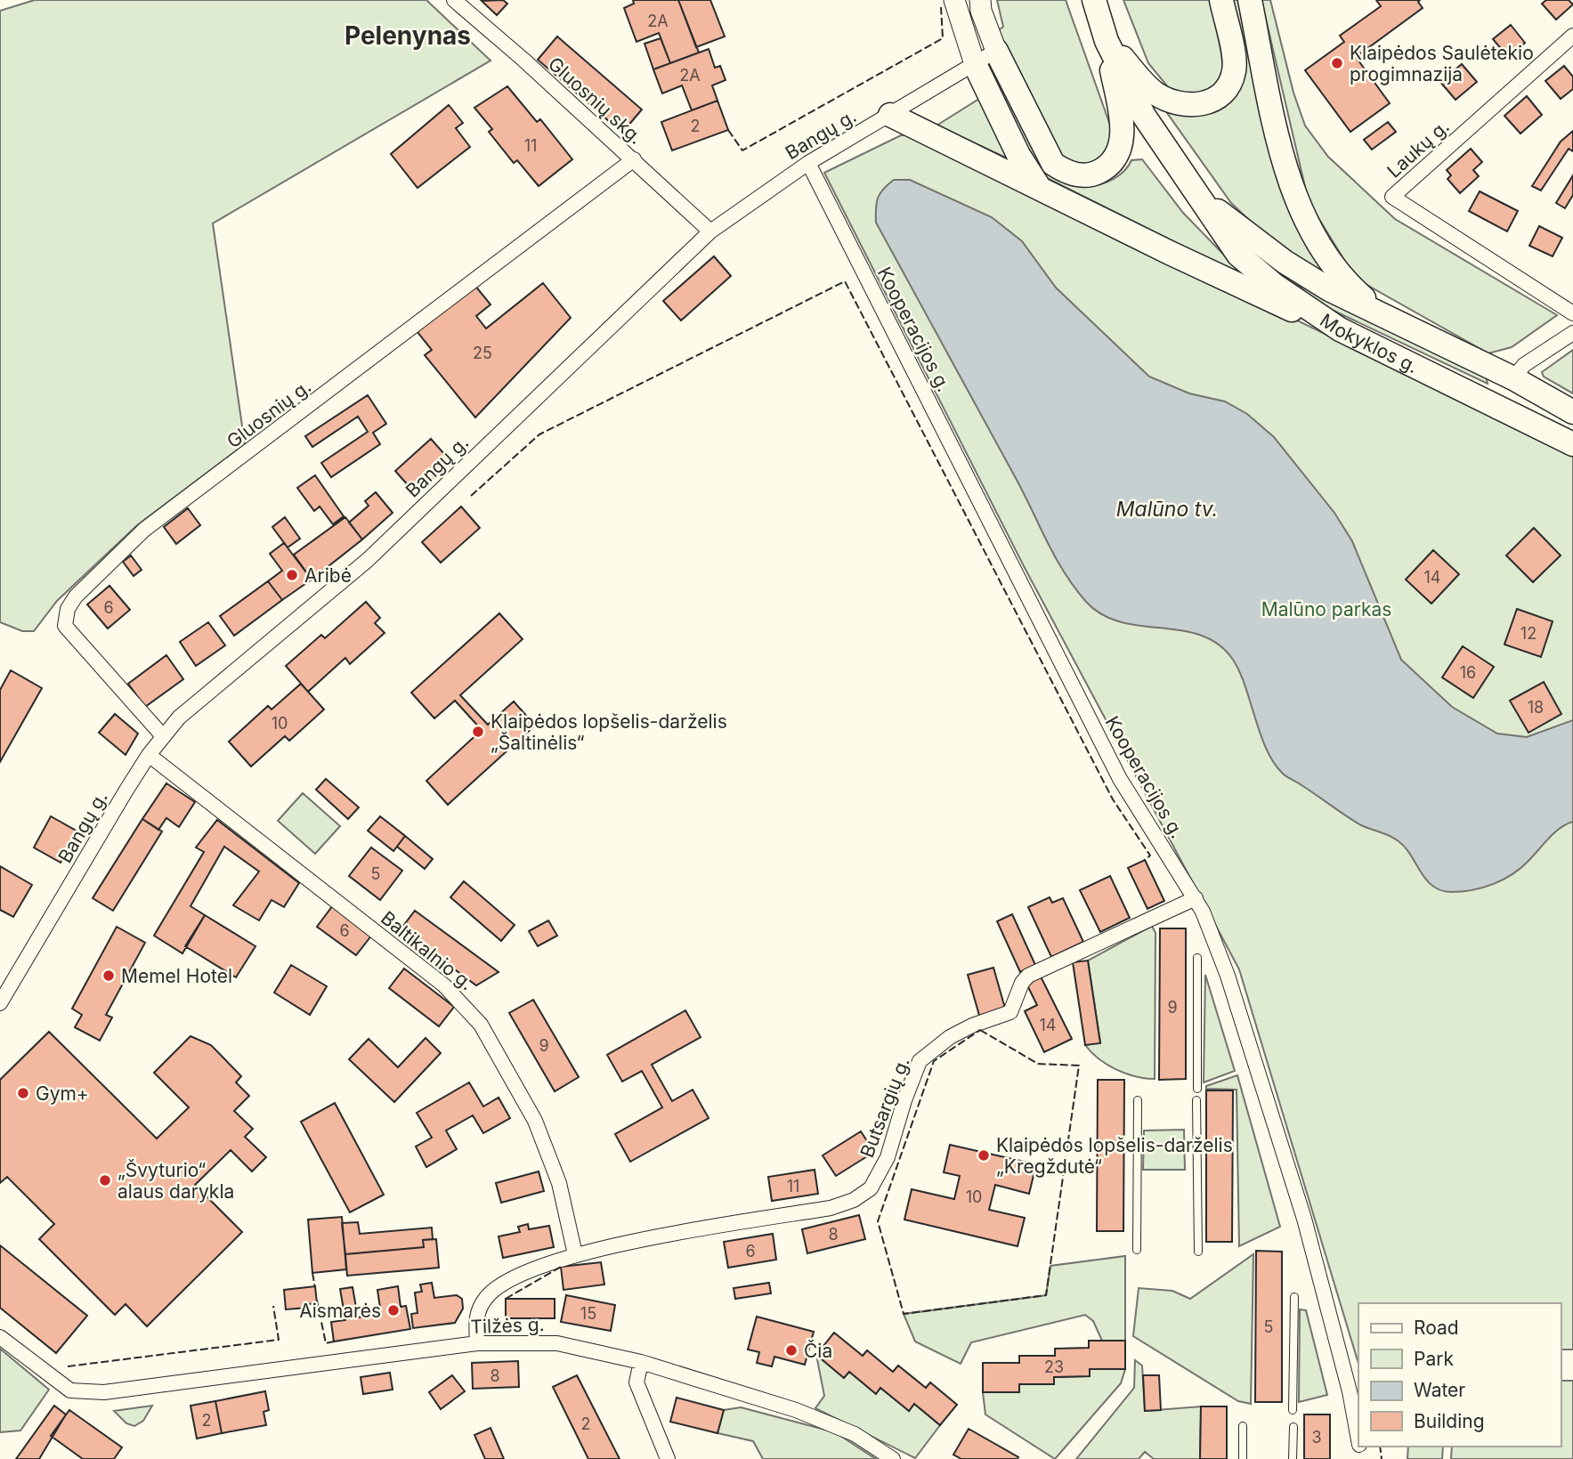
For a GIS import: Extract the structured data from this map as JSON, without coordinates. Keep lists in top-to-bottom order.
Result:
{
  "streets": {
    "main road": ["Mokyklos g."],
    "street": [
      "Gluosnių skg.",
      "Bangų g.",
      "Laukų g.",
      "Kooperacijos g.",
      "Gluosnių g.",
      "Baltikalnio g.",
      "Butsargių g.",
      "Tilžės g."
    ]
  },
  "crossings": [
    ["Gluosnių skg.", "Bangų g."],
    ["Gluosnių skg.", "Gluosnių g."],
    ["Bangų g.", "Kooperacijos g."],
    ["Bangų g.", "Gluosnių g."],
    ["Bangų g.", "Baltikalnio g."],
    ["Kooperacijos g.", "Butsargių g."],
    ["Baltikalnio g.", "Butsargių g."],
    ["Butsargių g.", "Tilžės g."]
  ],
  "districts": ["Pelenynas"],
  "water": ["Malūno tv."],
  "parks": ["Malūno parkas"],
  "places": [
    "Klaipėdos Saulėtekio progimnazija",
    "Aribė",
    "Klaipėdos lopšelis-darželis „Šaltinėlis“",
    "Memel Hotel",
    "Gym+",
    "Klaipėdos lopšelis-darželis „Kregždutė“",
    "„Švyturio“ alaus darykla",
    "Aismarės",
    "Čia"
  ],
  "house_numbers": [
    "2A",
    "2A",
    "2",
    "11",
    "25",
    "14",
    "6",
    "12",
    "16",
    "18",
    "10",
    "5",
    "6",
    "9",
    "14",
    "9",
    "11",
    "10",
    "8",
    "6",
    "15",
    "5",
    "23",
    "8",
    "2",
    "2",
    "3"
  ],
  "legend": [
    "Road",
    "Park",
    "Water",
    "Building"
  ]
}
